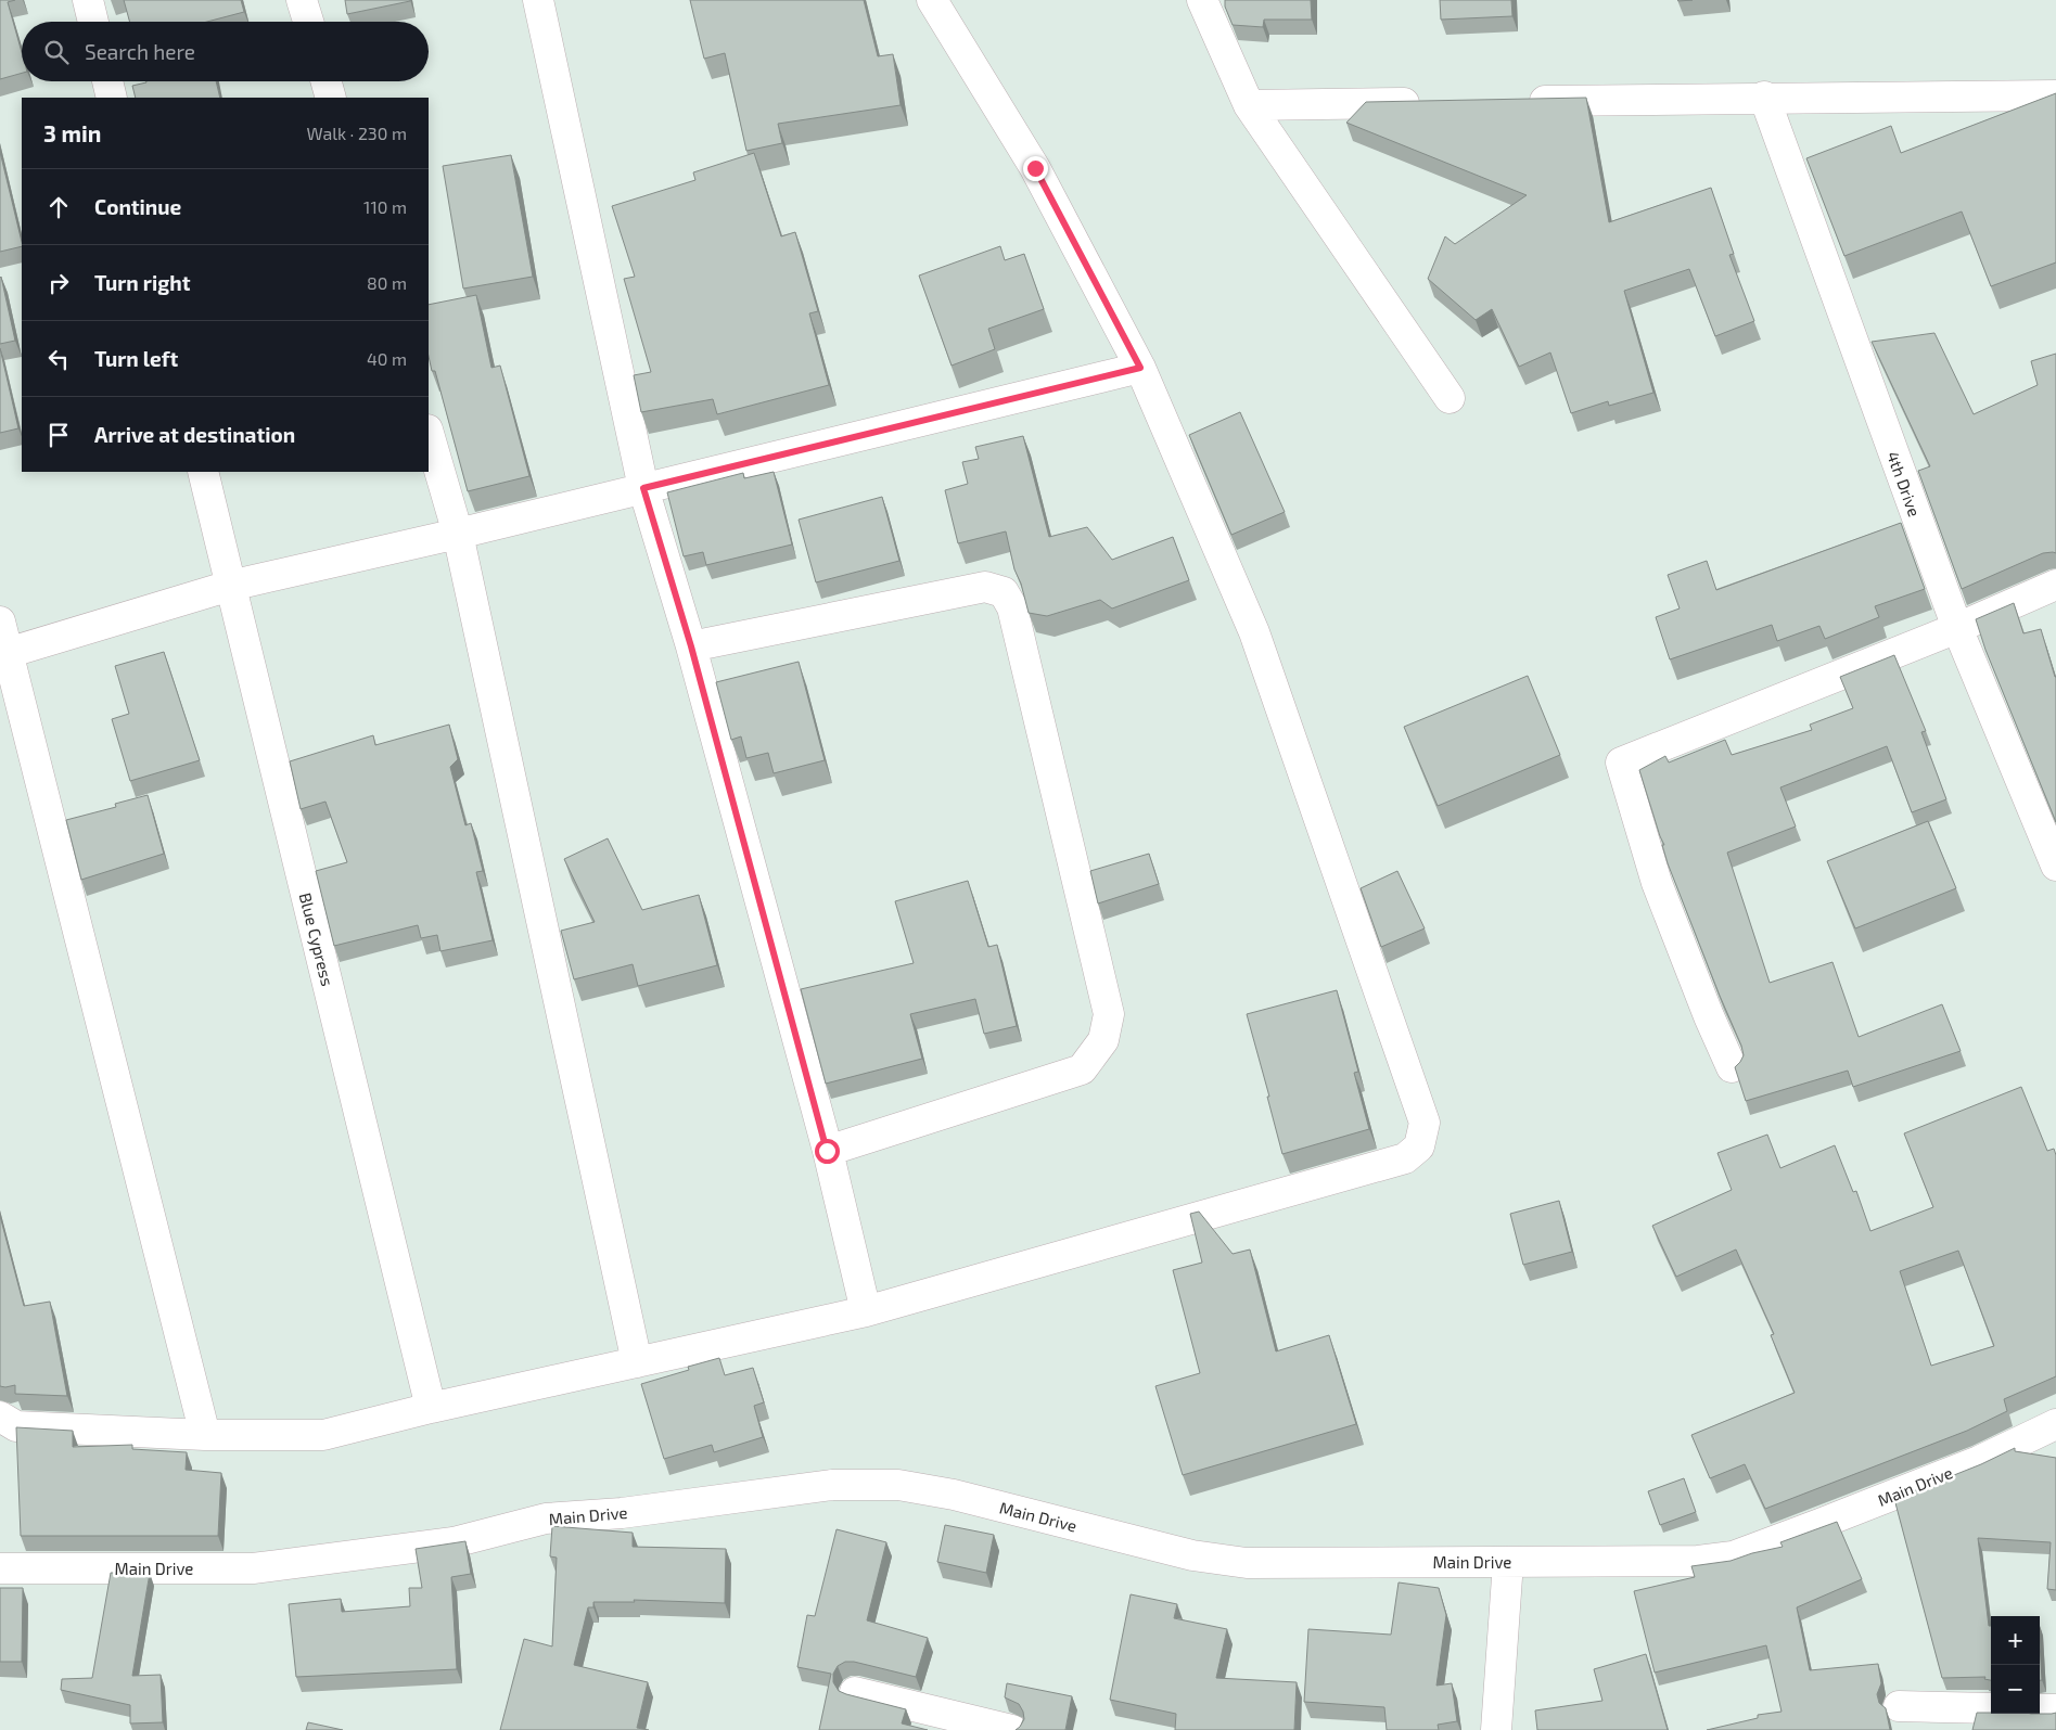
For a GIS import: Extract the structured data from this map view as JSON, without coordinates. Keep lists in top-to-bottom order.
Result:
{
  "streets": {
    "street": ["4th Drive", "Blue Cypress", "Main Drive"]
  },
  "page": {
    "search": "Search here",
    "heading": ["3 min", "Walk · 230 m"],
    "list": [
      ["Continue", "110 m"],
      ["Turn right", "80 m"],
      ["Turn left", "40 m"],
      "Arrive at destination"
    ],
    "map_buttons": ["+", "−"]
  }
}
